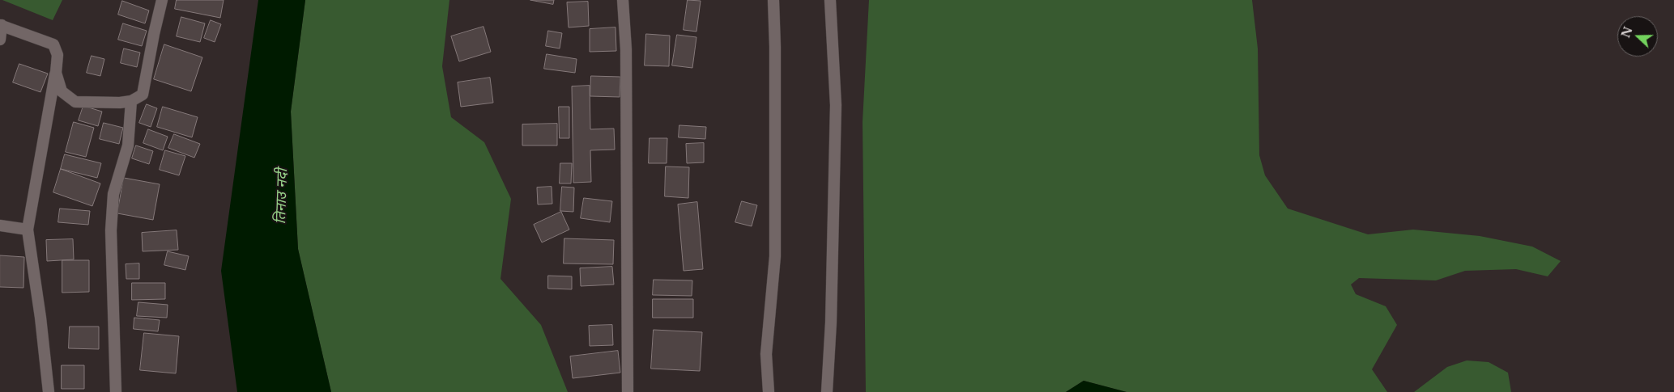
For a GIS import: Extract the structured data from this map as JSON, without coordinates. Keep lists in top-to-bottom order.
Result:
{
  "water": ["तिनाउ नदी"],
  "north": "left"
}
